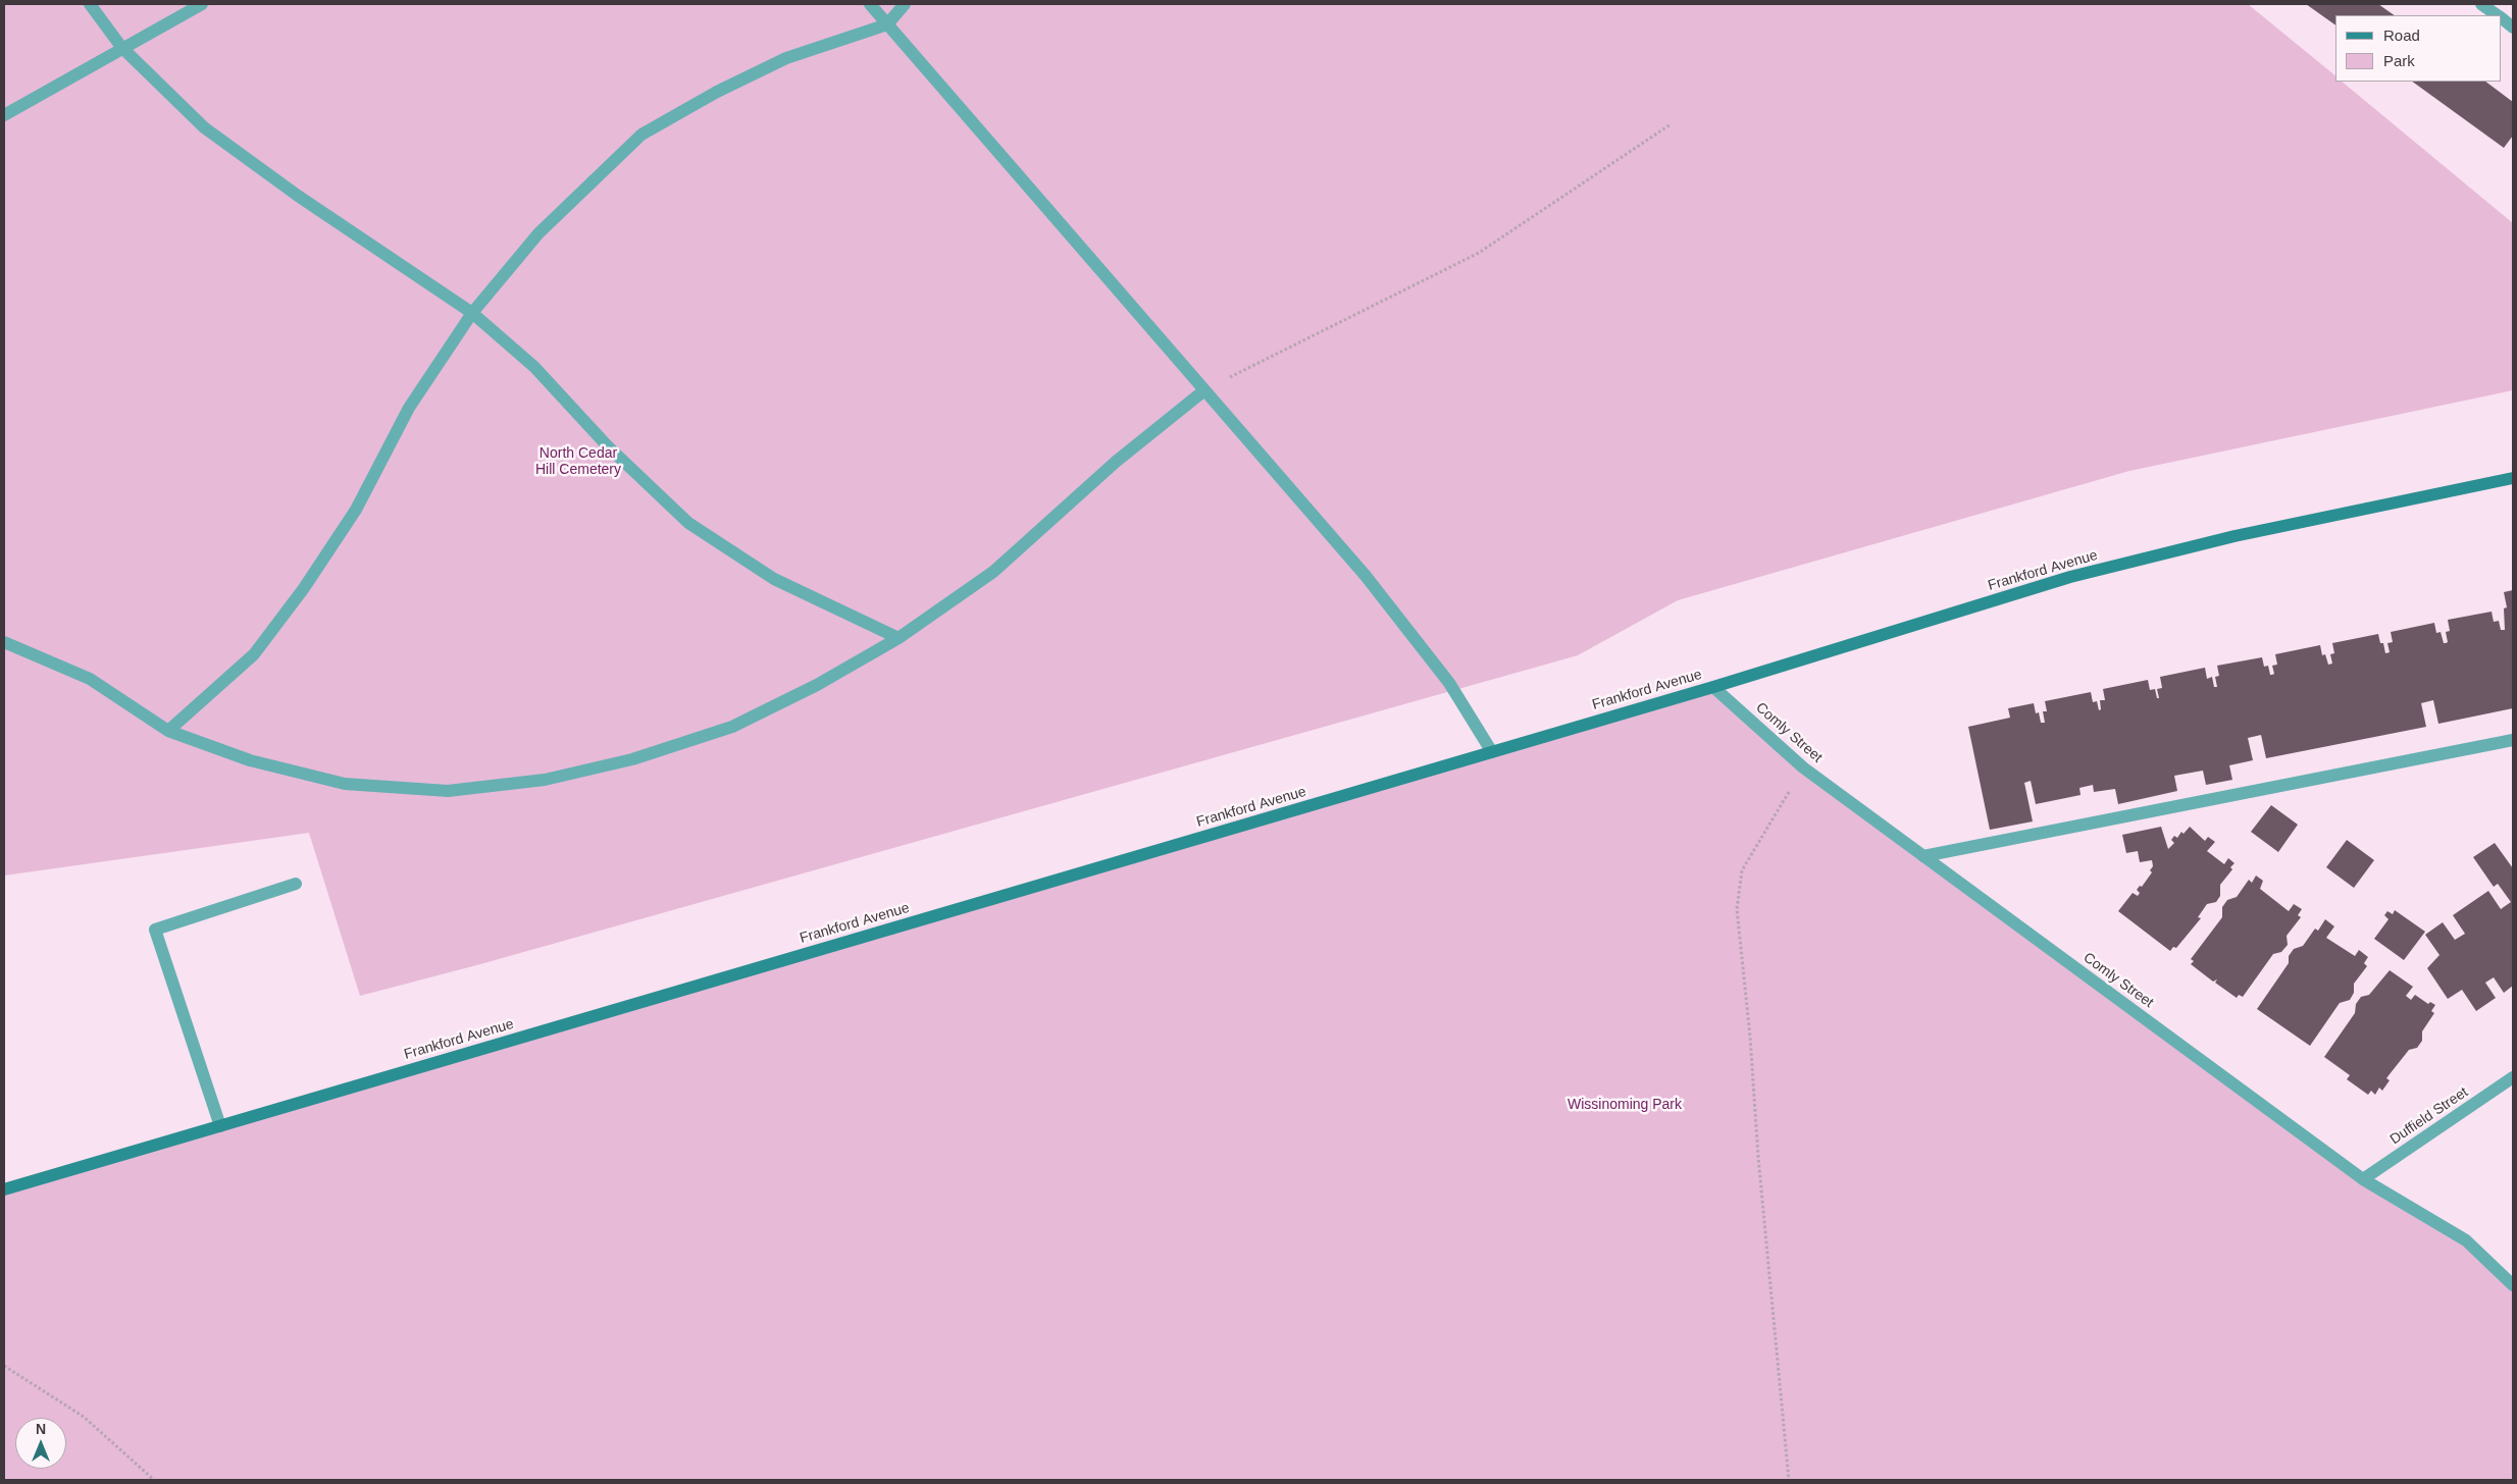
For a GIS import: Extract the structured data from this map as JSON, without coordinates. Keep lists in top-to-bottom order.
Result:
{
  "streets": {
    "main road": ["Frankford Avenue"],
    "street": ["Comly Street", "Duffield Street"]
  },
  "crossings": [
    ["Frankford Avenue", "Comly Street"],
    ["Comly Street", "Duffield Street"]
  ],
  "parks": ["North Cedar Hill Cemetery", "Wissinoming Park"],
  "legend": ["Road", "Park"],
  "north": "top"
}
